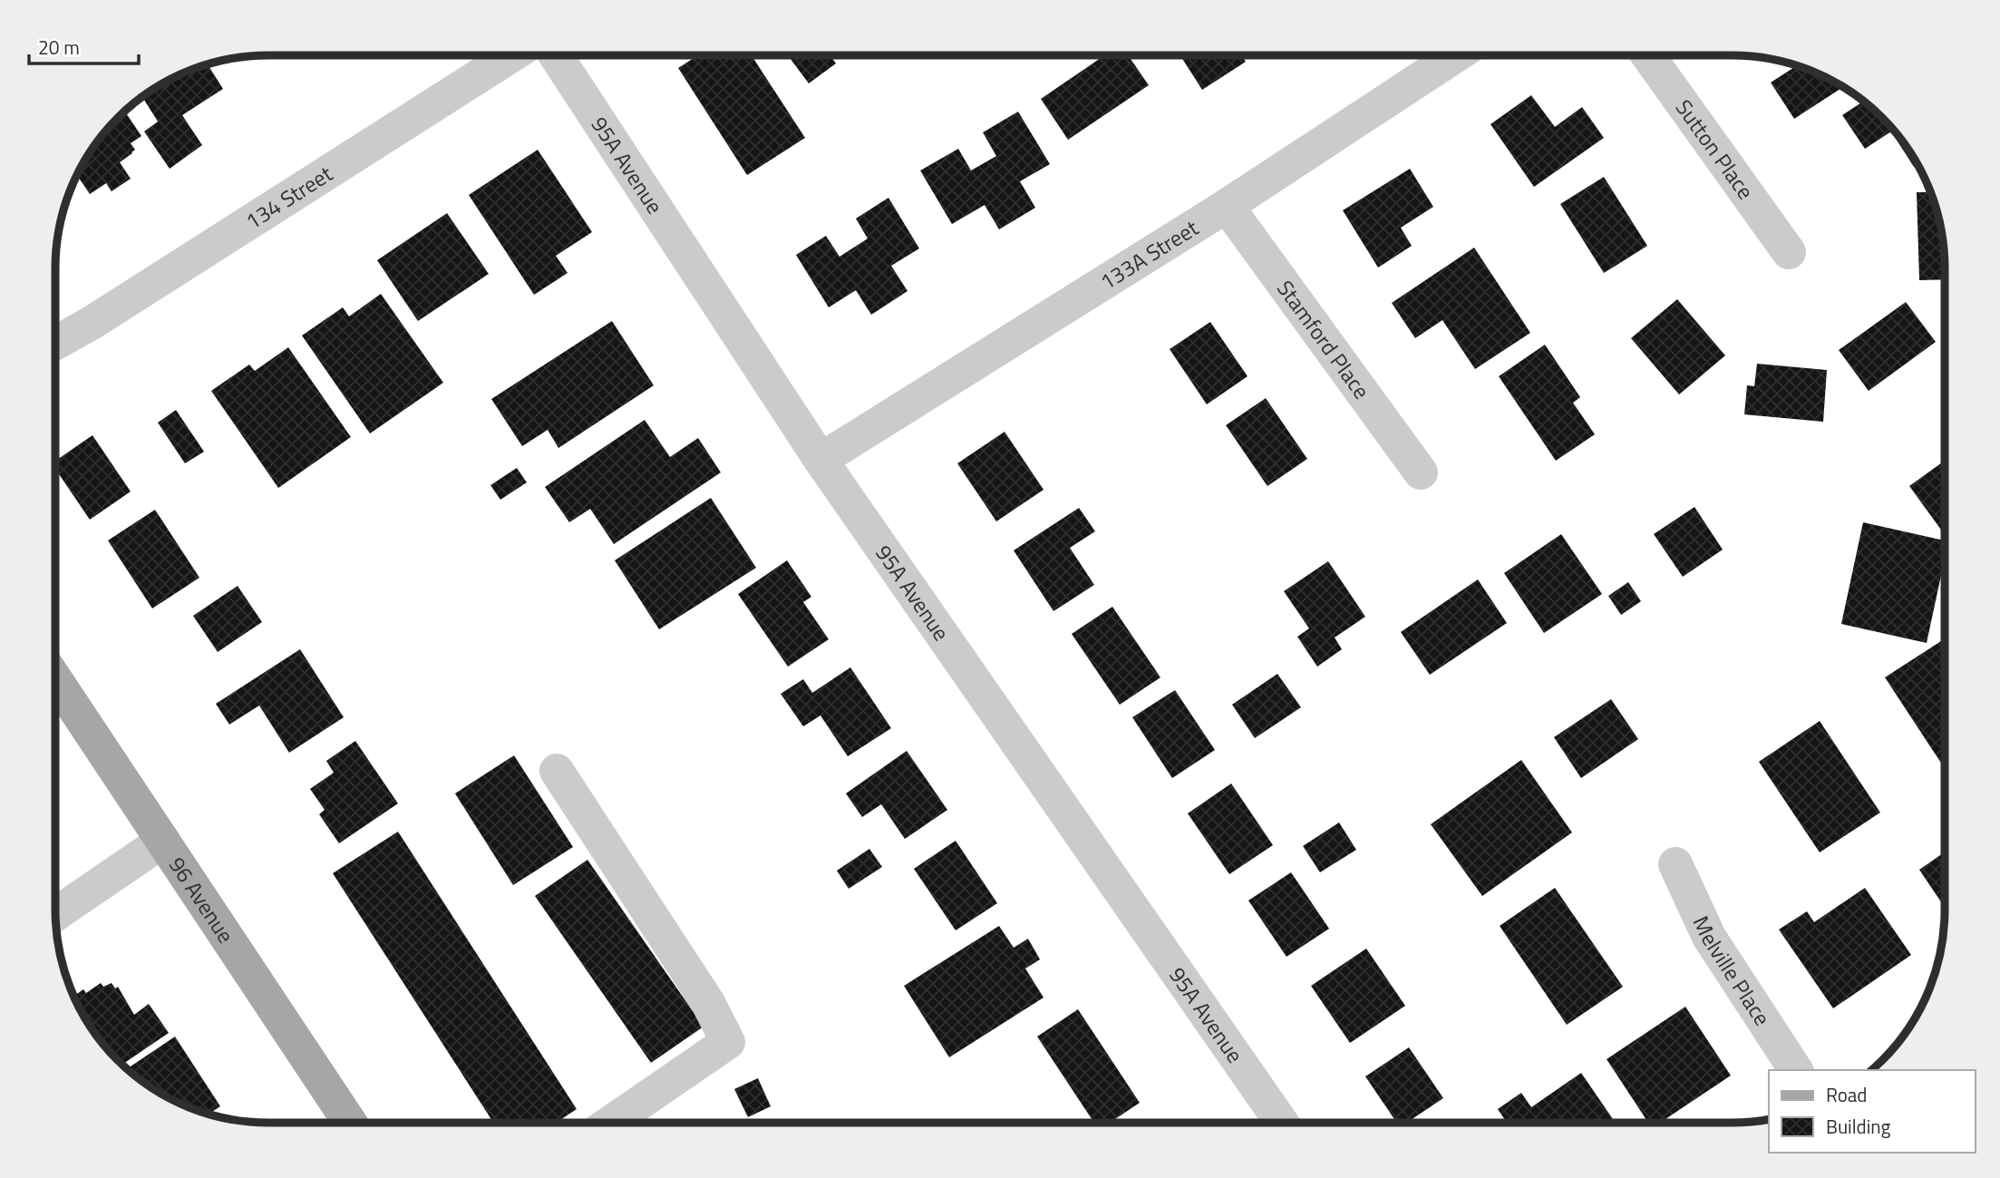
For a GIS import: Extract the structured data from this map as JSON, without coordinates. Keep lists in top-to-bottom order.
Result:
{
  "streets": {
    "main road": ["96 Avenue"],
    "street": [
      "Sutton Place",
      "95A Avenue",
      "134 Street",
      "133A Street",
      "Stamford Place",
      "Melville Place"
    ]
  },
  "crossings": [
    ["95A Avenue", "133A Street"],
    ["133A Street", "Stamford Place"]
  ],
  "legend": ["Road", "Building"],
  "scale_bar": "20 m"
}
